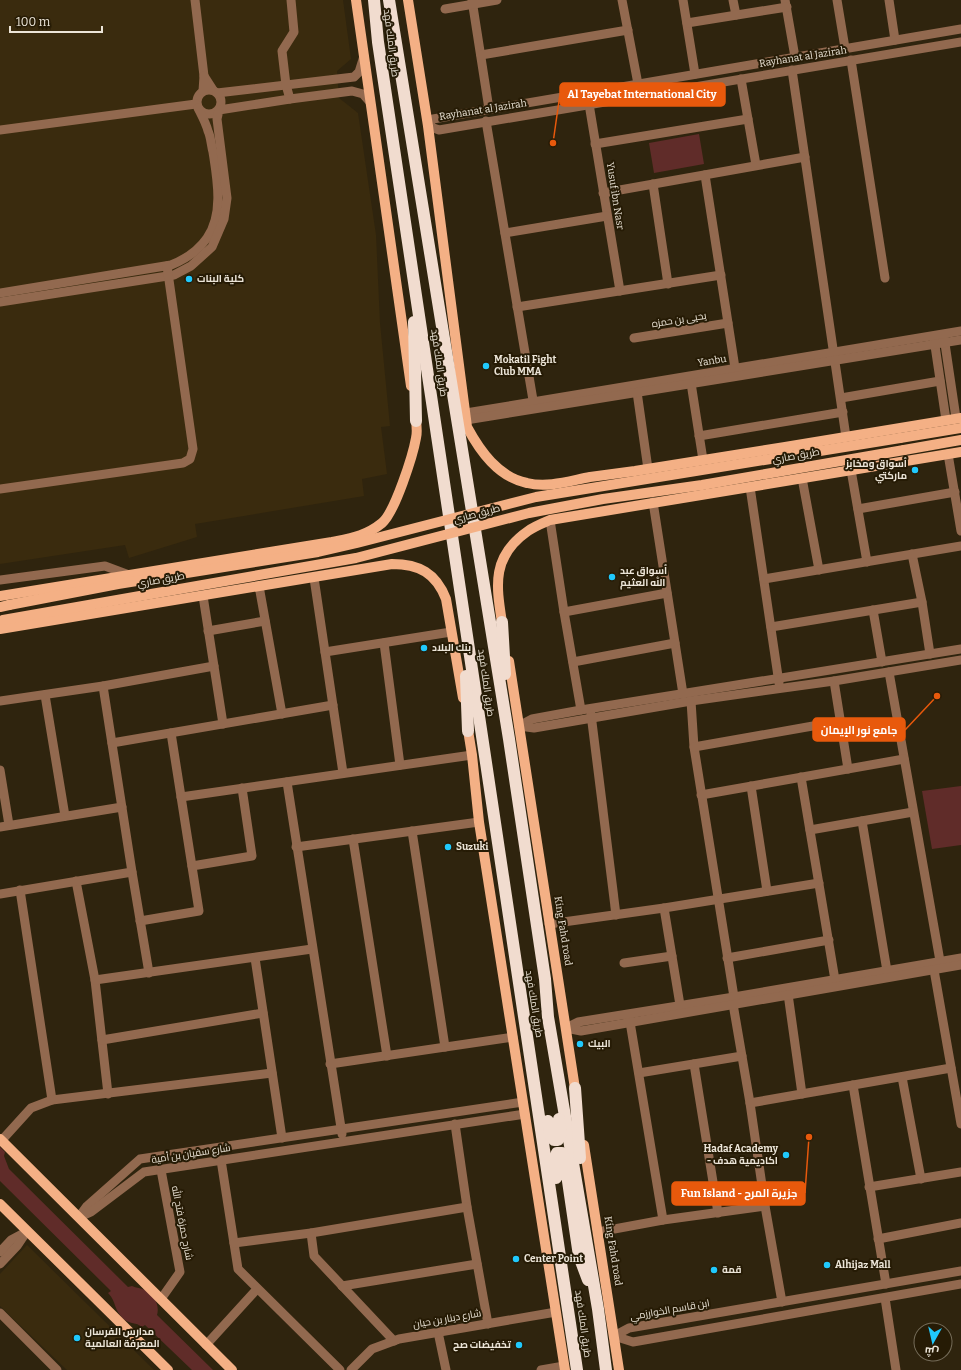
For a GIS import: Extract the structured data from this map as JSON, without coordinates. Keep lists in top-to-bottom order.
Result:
{
  "streets": {
    "highway": ["طريق الملك فهد"],
    "main road": ["طريق صاري", "King Fahd road"],
    "street": [
      "Rayhanat al Jazirah",
      "Yusuf ibn Nasr",
      "يحيى بن حمزه",
      "Yanbu",
      "شارع سفيان بن أمية",
      "شارح حمزة فتح الله",
      "ابن قاسم الخوارزمي",
      "شارع دينار بن حيان"
    ]
  },
  "crossings": [
    ["طريق الملك فهد", "King Fahd road"],
    ["Rayhanat al Jazirah", "Yusuf ibn Nasr"],
    ["King Fahd road", "ابن قاسم الخوارزمي"],
    ["شارع سفيان بن أمية", "شارح حمزة فتح الله"]
  ],
  "places": [
    "Al Tayebat International City",
    "كلية البنات",
    "Mokatil Fight Club MMA",
    "أسواق ومخابز ماركتي",
    "أسواق عبد الله العثيم",
    "بنك البلاد",
    "جامع نور الإيمان",
    "Suzuki",
    "البيك",
    "Fun Island - جزيرة المرح",
    "Hadaf Academy - اكاديمية هدف",
    "Center Point",
    "Alhijaz Mall",
    "قمة",
    "مدارس الفرسان المعرفة العالمية",
    "تخفيضات صح"
  ],
  "scale_bar": "100 m",
  "north": "bottom"
}
